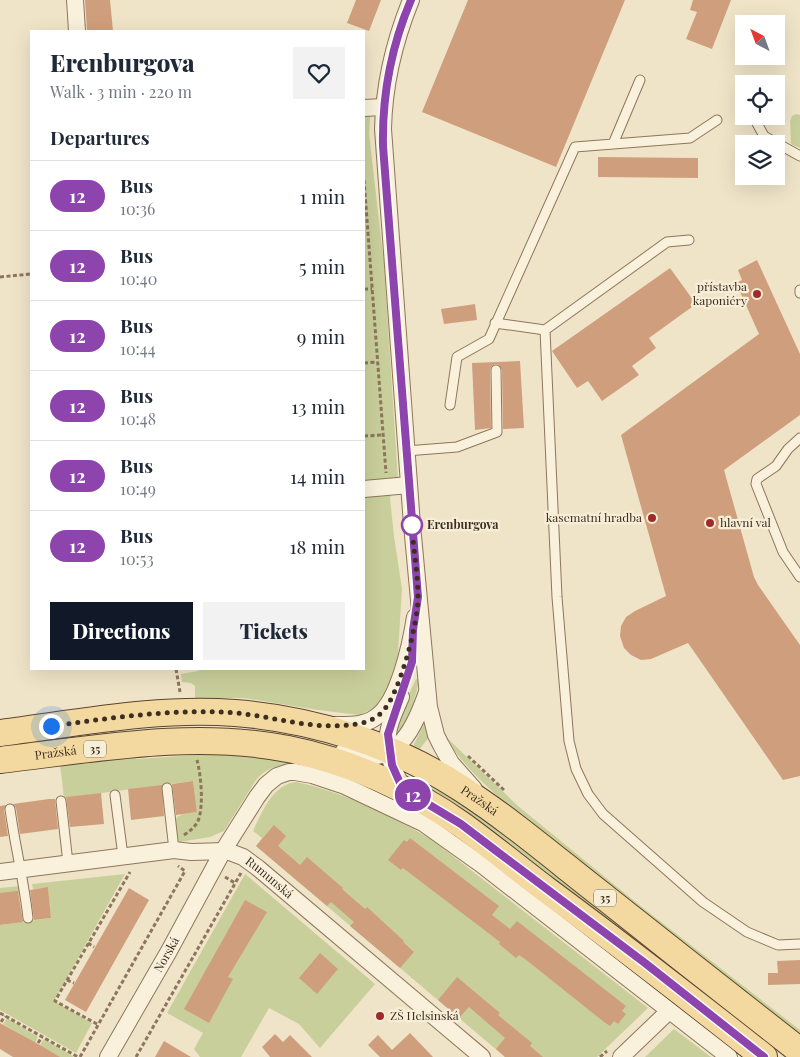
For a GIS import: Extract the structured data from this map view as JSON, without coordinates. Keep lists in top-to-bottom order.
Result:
{
  "streets": {
    "main road": ["35", "Pražská"],
    "street": ["Rumunská", "Norská"]
  },
  "crossings": [
    ["Rumunská", "Norská"]
  ],
  "places": [
    "přístavba kaponiéry",
    "kasematní hradba",
    "hlavní val",
    "Erenburgova",
    "ZŠ Helsinská"
  ],
  "lines": ["bus line 12"],
  "north": "top left",
  "page": {
    "on_map": "12",
    "heading": [
      ["Erenburgova", "Walk · 3 min · 220 m"],
      "Departures"
    ],
    "list": [
      {
        "mark": "12",
        "name": "Bus",
        "note": "10:36",
        "value": "1 min"
      },
      {
        "mark": "12",
        "name": "Bus",
        "note": "10:40",
        "value": "5 min"
      },
      {
        "mark": "12",
        "name": "Bus",
        "note": "10:44",
        "value": "9 min"
      },
      {
        "mark": "12",
        "name": "Bus",
        "note": "10:48",
        "value": "13 min"
      },
      {
        "mark": "12",
        "name": "Bus",
        "note": "10:49",
        "value": "14 min"
      },
      {
        "mark": "12",
        "name": "Bus",
        "note": "10:53",
        "value": "18 min"
      }
    ],
    "buttons": ["Directions", "Tickets"]
  }
}
